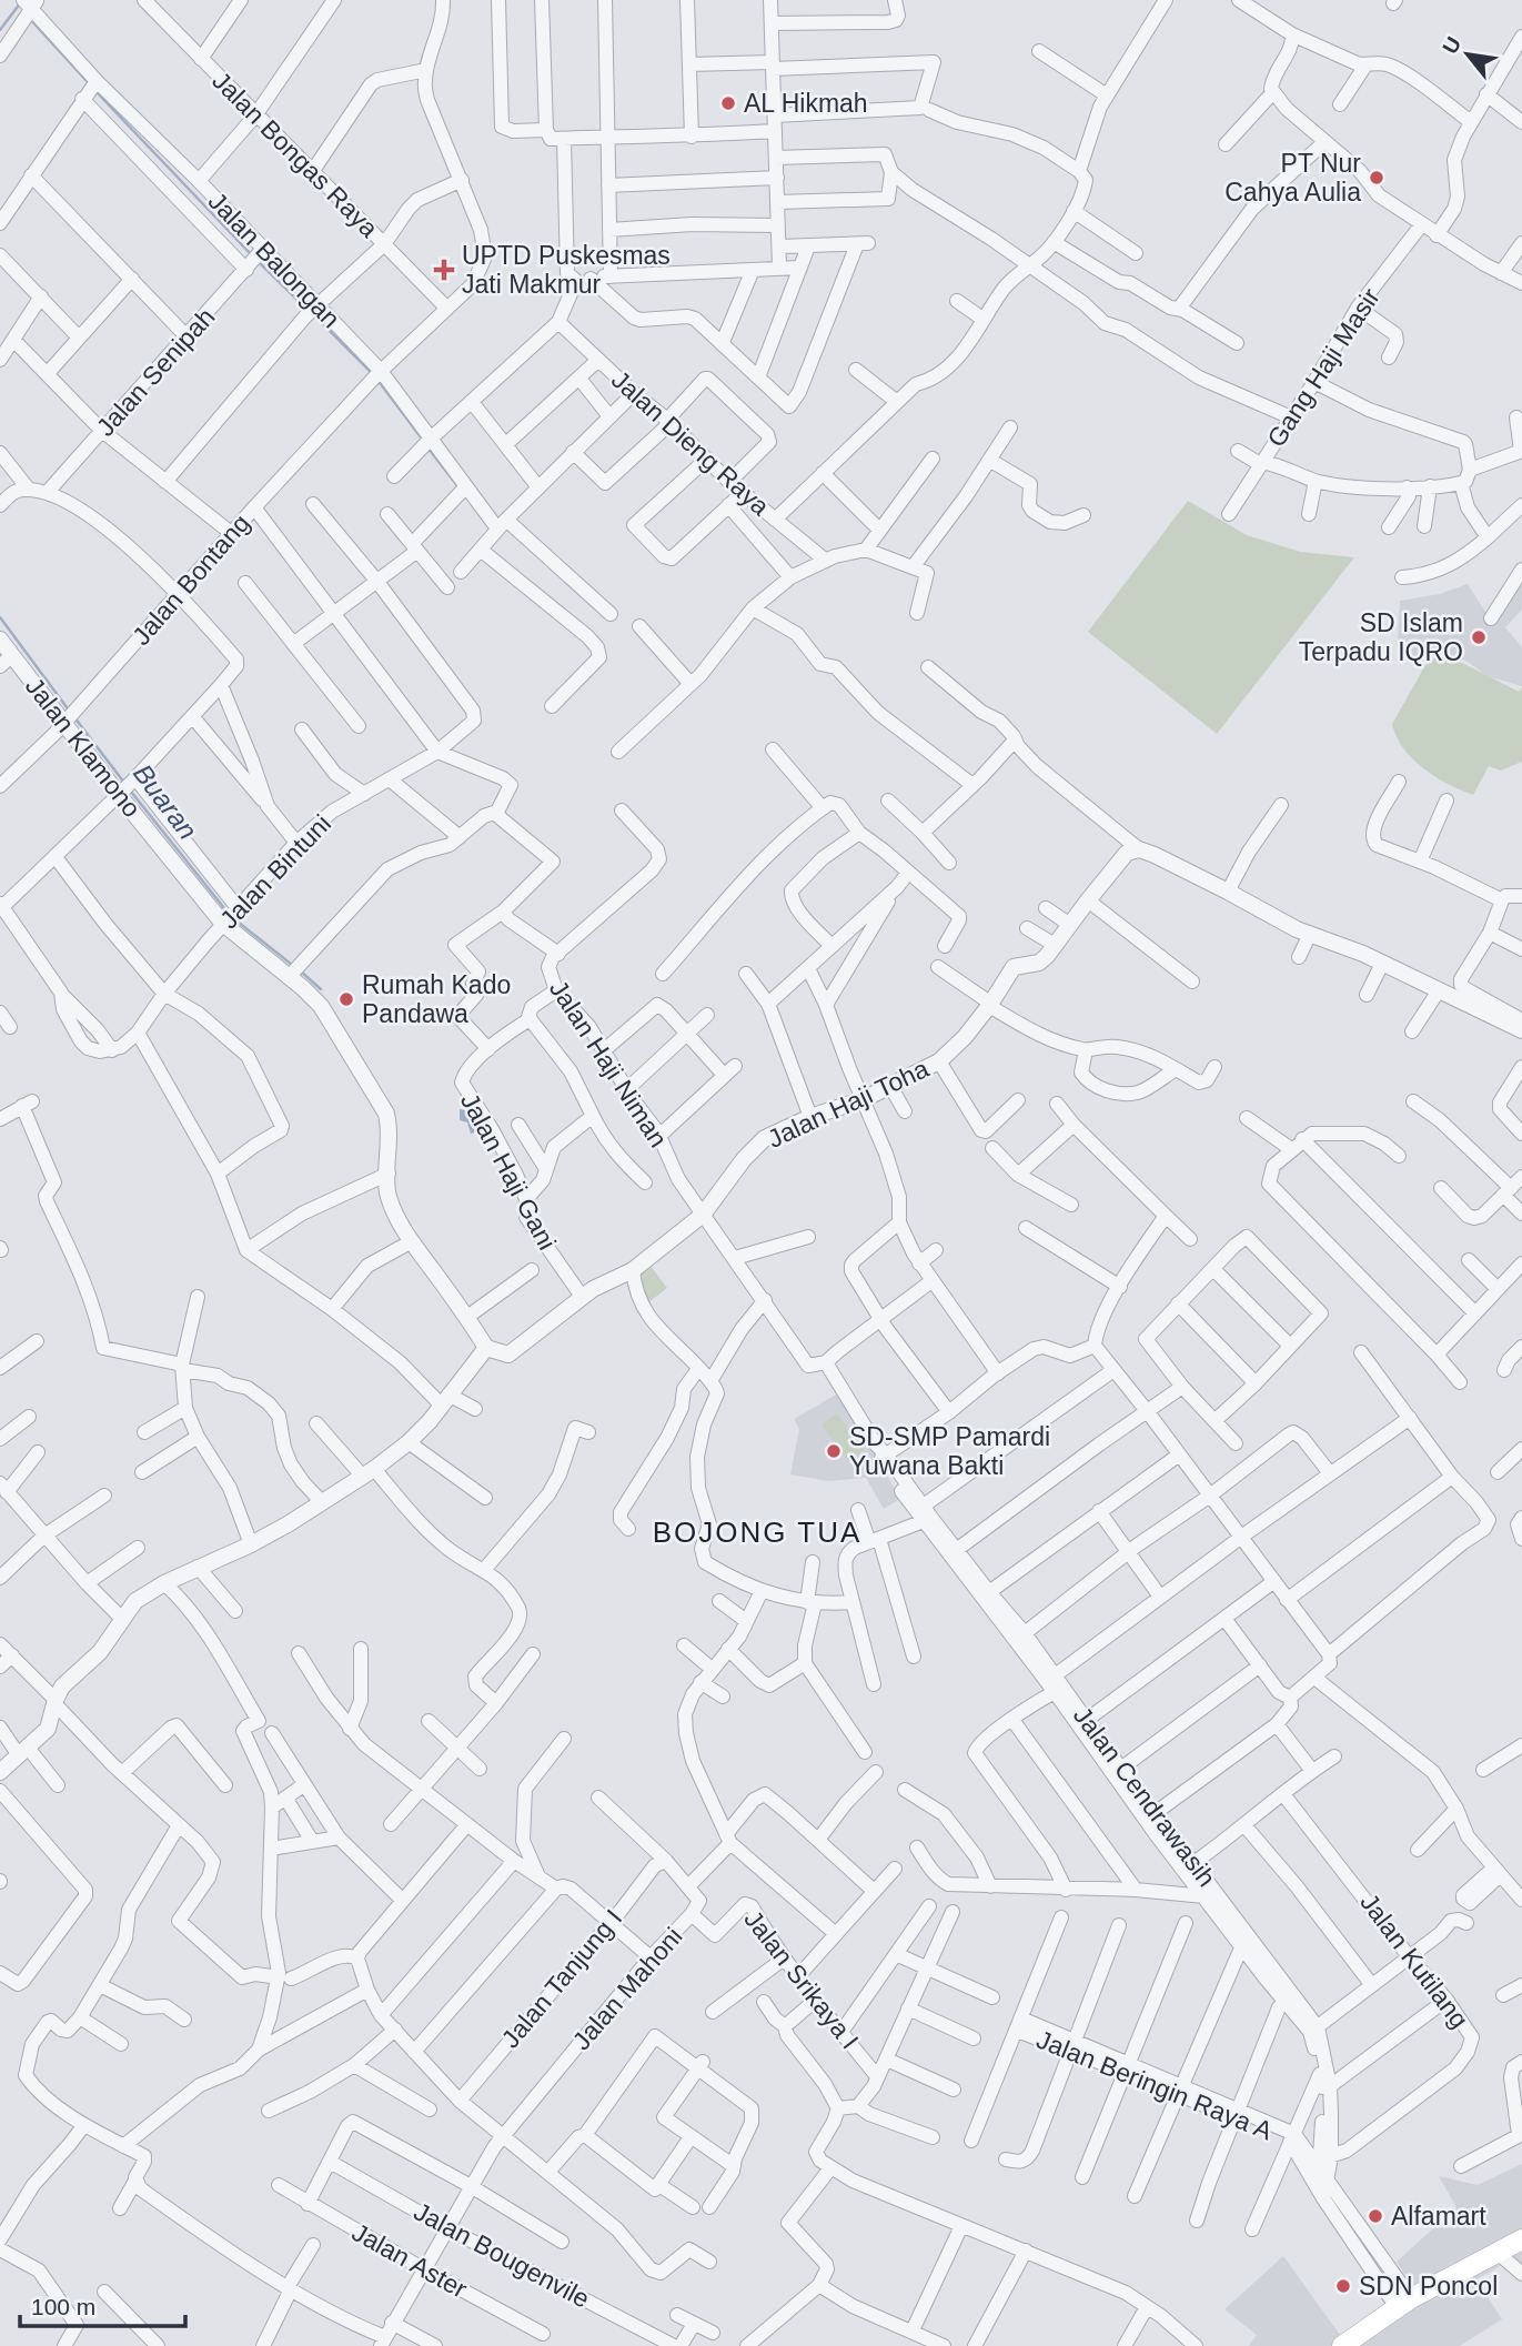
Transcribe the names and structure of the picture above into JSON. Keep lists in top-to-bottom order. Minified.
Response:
{"streets":{"street":["Jalan Bongas Raya","Jalan Balongan","Gang Haji Masir","Jalan Senipah","Jalan Dieng Raya","Jalan Bontang","Jalan Klamono","Jalan Bintuni","Jalan Haji Niman","Jalan Haji Toha","Jalan Haji Gani","Jalan Cendrawasih","Jalan Kutilang","Jalan Tanjung I","Jalan Srikaya I","Jalan Mahoni","Jalan Bougenvile","Jalan Aster"]},"crossings":[["Jalan Bongas Raya","Jalan Bontang"],["Jalan Balongan","Jalan Senipah"],["Jalan Balongan","Jalan Bontang"],["Jalan Bontang","Jalan Klamono"],["Jalan Klamono","Jalan Bintuni"],["Jalan Klamono","Jalan Haji Toha"],["Jalan Haji Niman","Jalan Haji Toha"],["Jalan Haji Niman","Jalan Haji Gani"],["Jalan Haji Niman","Jalan Cendrawasih"],["Jalan Haji Toha","Jalan Haji Gani"],["Jalan Cendrawasih","Jalan Kutilang"],["Jalan Srikaya I","Jalan Mahoni"],["Jalan Mahoni","Jalan Bougenvile"],["Jalan Mahoni","Jalan Aster"]],"districts":["BOJONG TUA"],"water":["Buaran"],"places":{"other":["AL Hikmah","PT Nur Cahya Aulia","SD Islam Terpadu IQRO","Rumah Kado Pandawa","SD-SMP Pamardi Yuwana Bakti","Alfamart","SDN Poncol"],"health":["UPTD Puskesmas Jati Makmur"]},"scale_bar":"100 m","north":"top left"}
